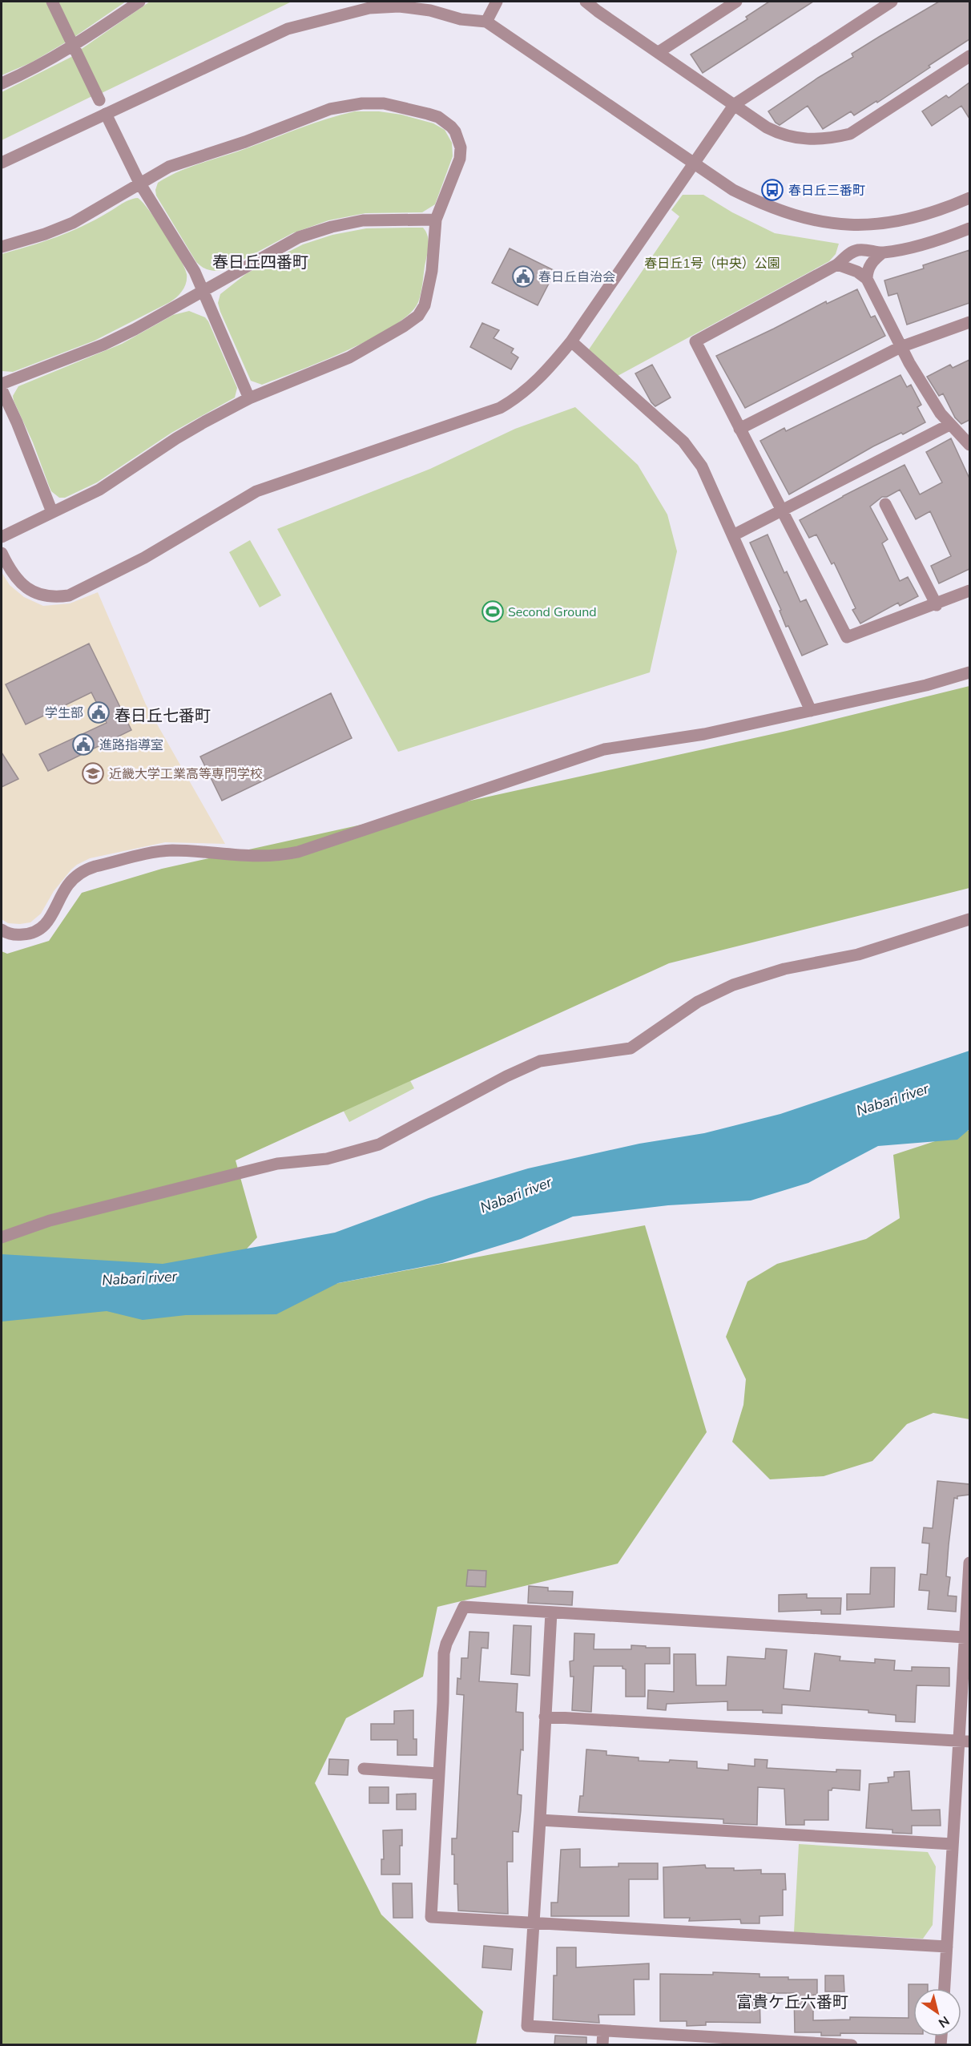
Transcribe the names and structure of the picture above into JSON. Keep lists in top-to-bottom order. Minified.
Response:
{"districts":["春日丘四番町","春日丘七番町","富貴ケ丘六番町"],"water":["Nabari river"],"parks":["春日丘1号（中央）公園"],"places":{"bus stop":["春日丘三番町"],"public building":["春日丘自治会","学生部","進路指導室"],"sports":["Second Ground"],"school or university":["近畿大学工業高等専門学校"]},"north":"bottom right"}
